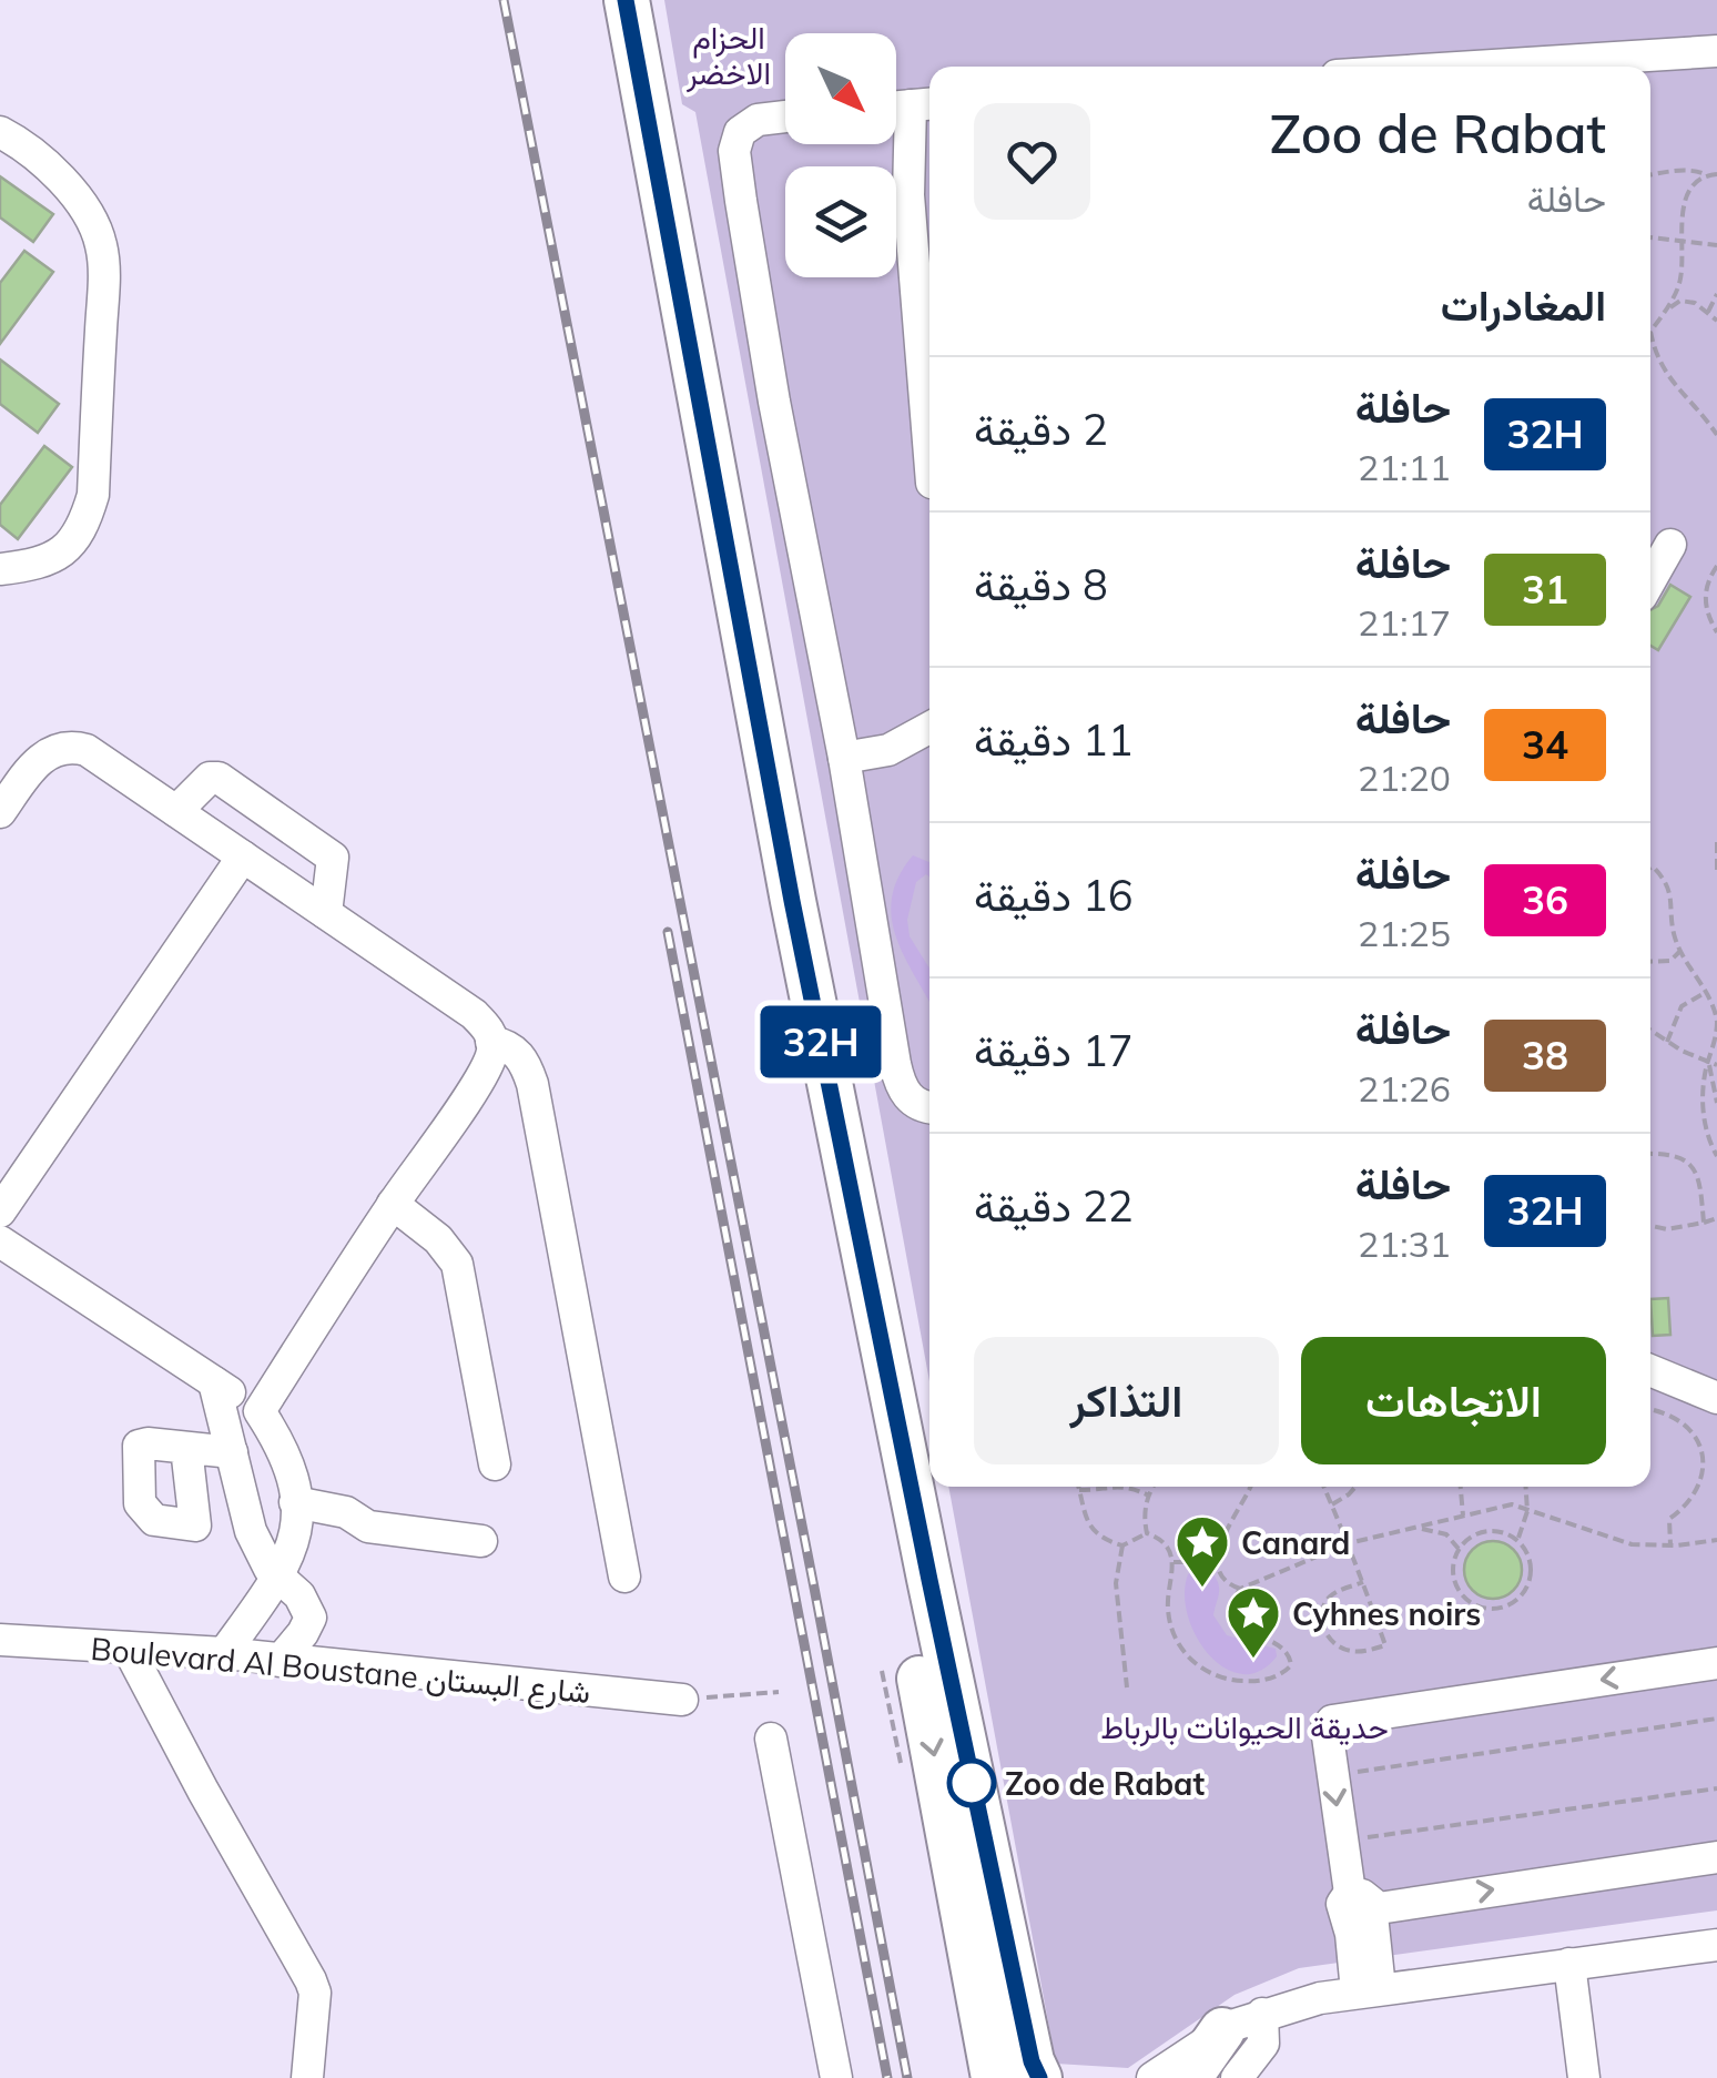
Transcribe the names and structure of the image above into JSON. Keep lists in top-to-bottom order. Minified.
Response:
{"streets":{"street":["Boulevard Al Boustane شارع البستان"]},"parks":["الحزام الاخضر","حديقة الحيوانات بالرباط"],"places":{"place":["Canard","Cyhnes noirs"],"other":["Zoo de Rabat"]},"lines":["bus line 32H"],"north":"bottom right","page":{"on_map":"32H","heading":[["Zoo de Rabat","حافلة"],"المغادرات"],"list":[{"mark":"32H","name":"حافلة","note":"21:11","value":"2 دقيقة"},{"mark":"31","name":"حافلة","note":"21:17","value":"8 دقيقة"},{"mark":"34","name":"حافلة","note":"21:20","value":"11 دقيقة"},{"mark":"36","name":"حافلة","note":"21:25","value":"16 دقيقة"},{"mark":"38","name":"حافلة","note":"21:26","value":"17 دقيقة"},{"mark":"32H","name":"حافلة","note":"21:31","value":"22 دقيقة"}],"buttons":["الاتجاهات","التذاكر"]}}
